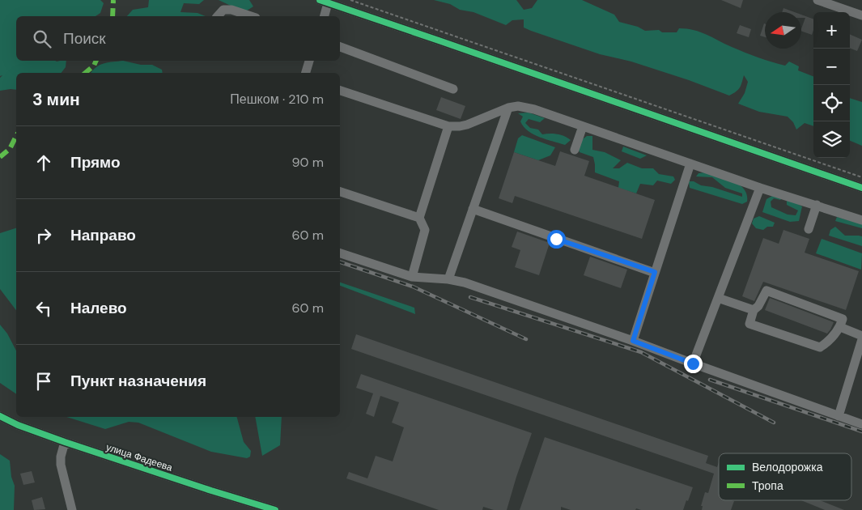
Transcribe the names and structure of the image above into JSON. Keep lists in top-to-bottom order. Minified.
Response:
{"streets":{"street":["улица Фадеева"]},"legend":["Велодорожка","Тропа"],"north":"left","page":{"map_buttons":["+","−"],"search":"Поиск","heading":["3 мин","Пешком · 210 m"],"list":[["Прямо","90 m"],["Направо","60 m"],["Налево","60 m"],"Пункт назначения"]}}
